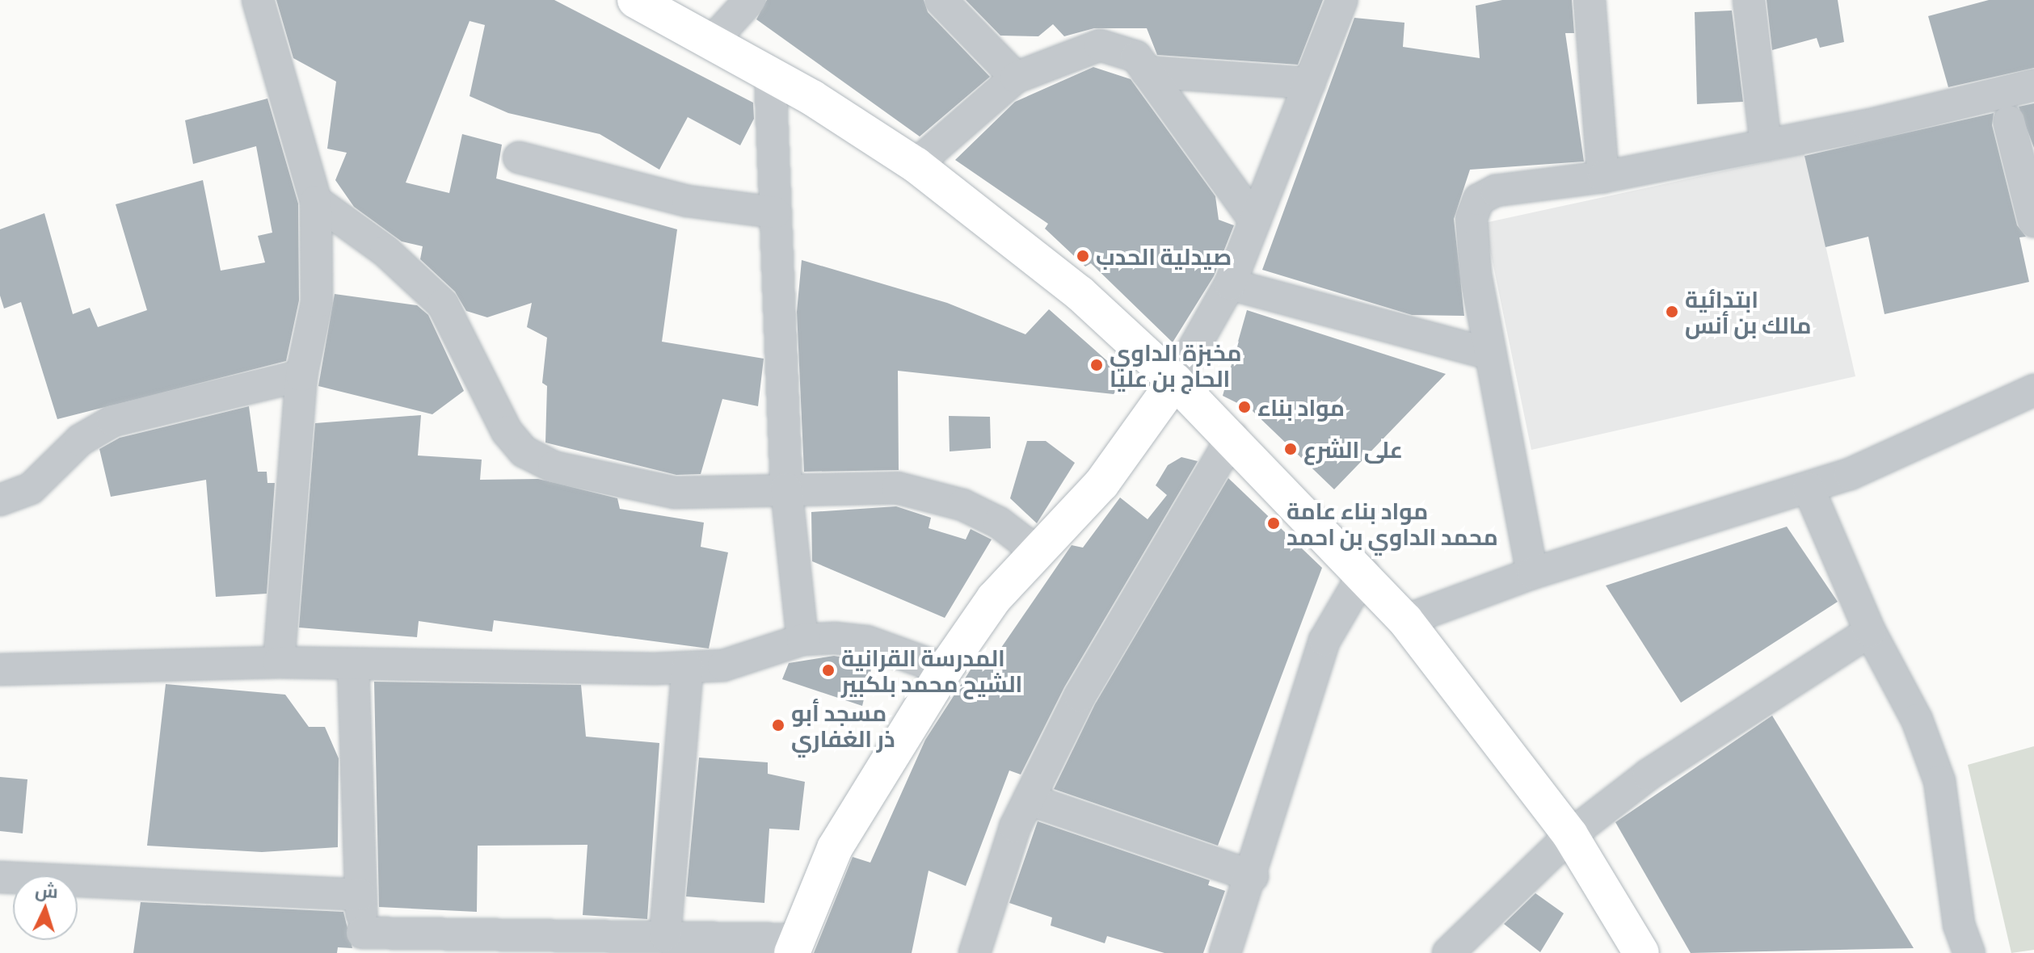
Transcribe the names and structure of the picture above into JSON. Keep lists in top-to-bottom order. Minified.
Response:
{"places":["صيدلية الحدب","ابتدائية مالك بن أنس","مخبزة الداوي الحاج بن عليا","مواد بناء","على الشرع","مواد بناء عامة محمد الداوي بن احمد","المدرسة القرانية الشيح محمد بلكبير","مسجد أبو ذر الغفاري"],"north":"top"}
